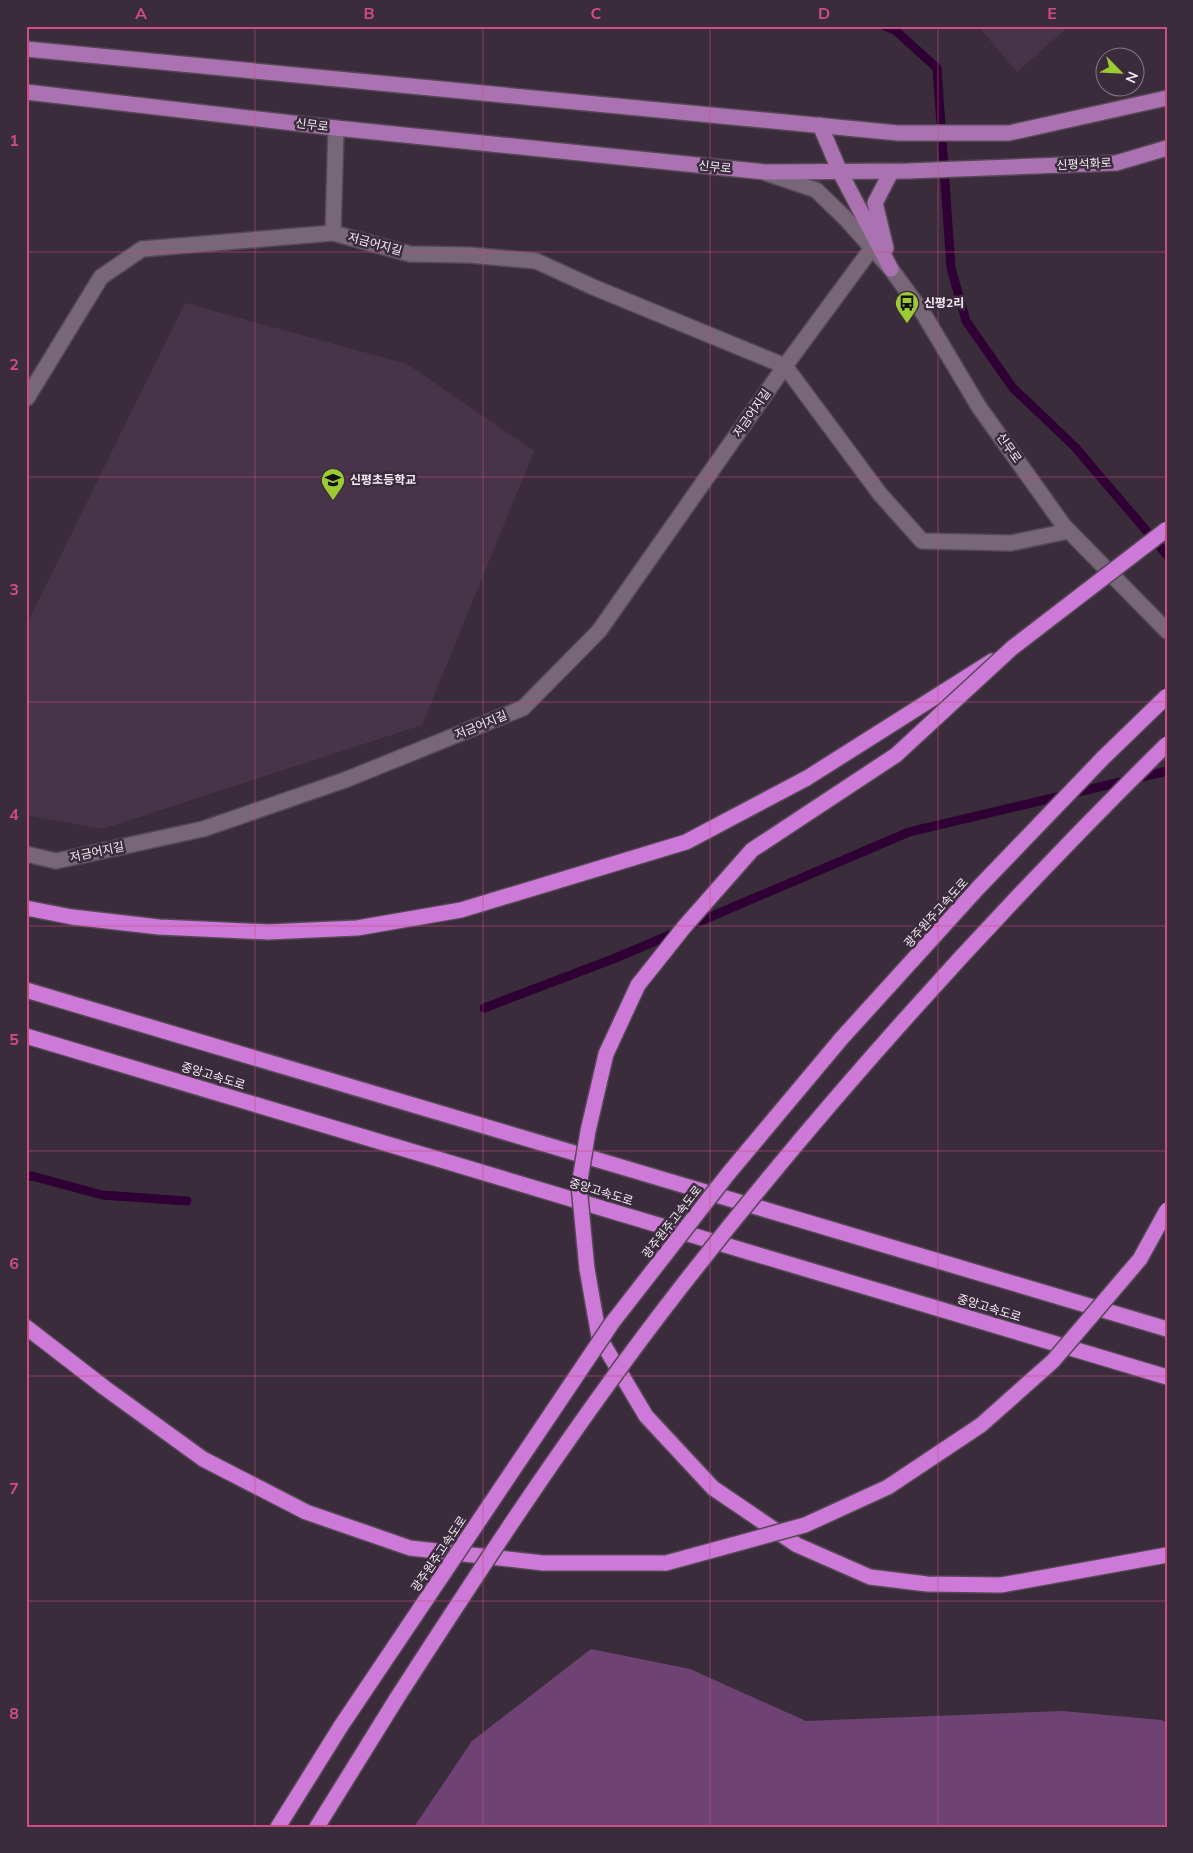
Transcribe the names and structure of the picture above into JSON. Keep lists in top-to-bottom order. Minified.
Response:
{"streets":{"highway":["광주원주고속도로","중앙고속도로"],"main road":["신무로","신평석화로"],"street":["저금어지길"]},"crossings":[["신무로","저금어지길"]],"places":{"bus stop":["신평2리"],"school or university":["신평초등학교"]},"north":"bottom right","grid":{"columns":["A","B","C","D","E"],"rows":["1","2","3","4","5","6","7","8"]}}
